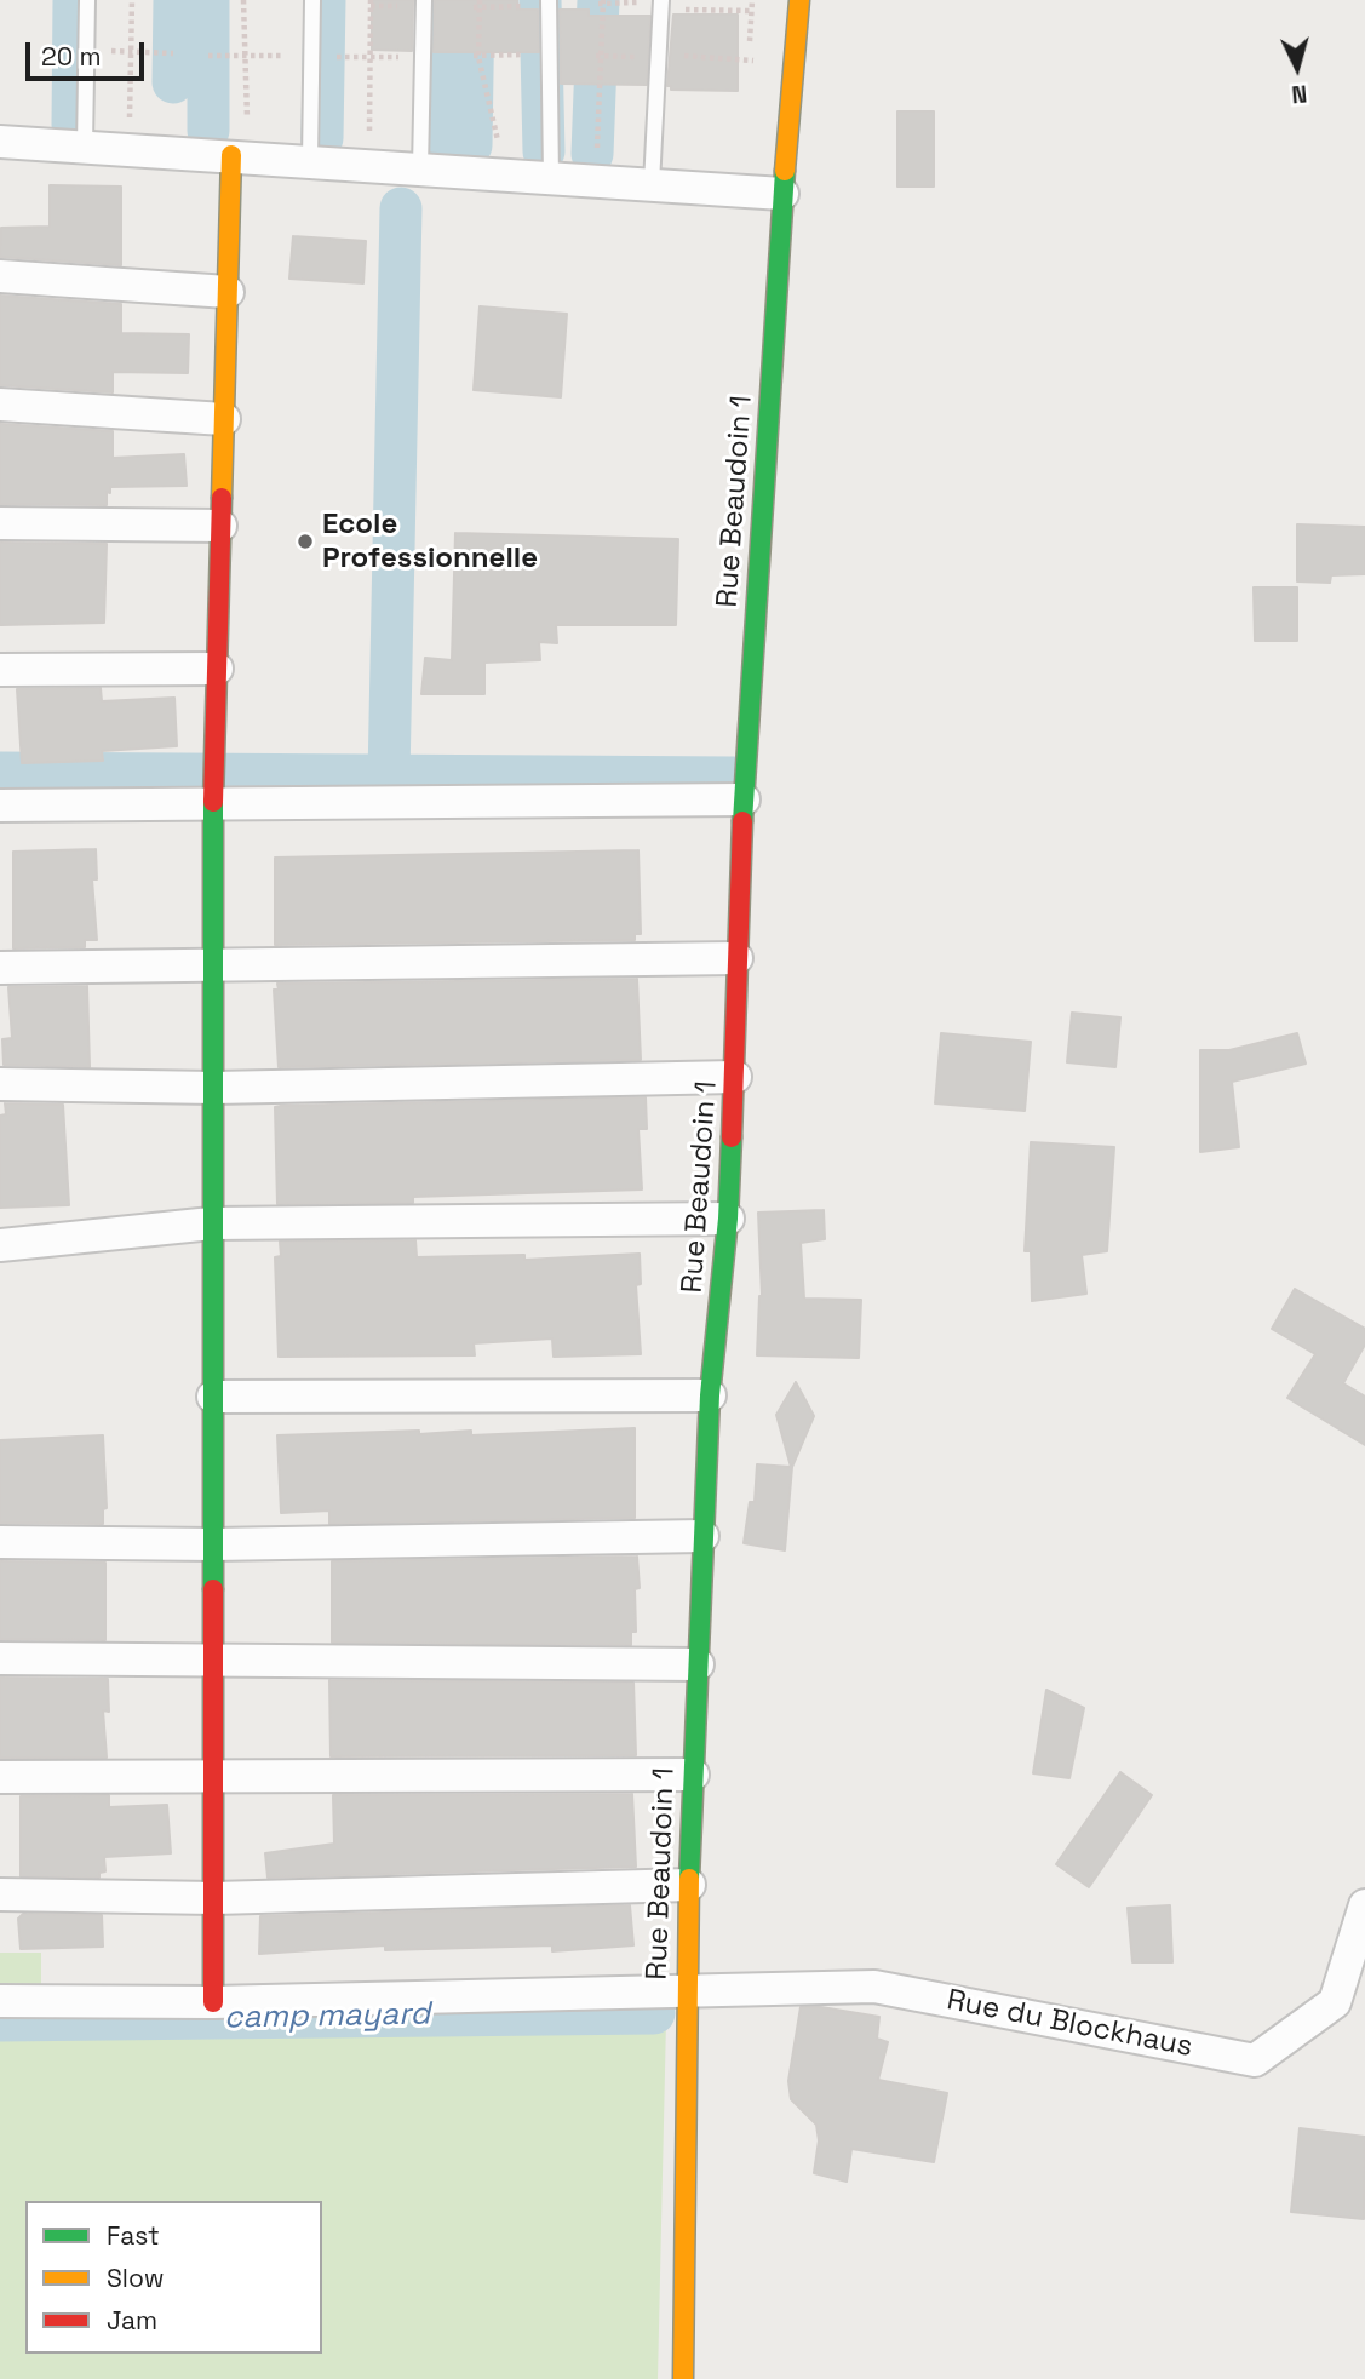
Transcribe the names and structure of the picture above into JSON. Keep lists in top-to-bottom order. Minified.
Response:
{"streets":{"street":["Rue Beaudoin 1","Rue du Blockhaus"]},"crossings":[["Rue Beaudoin 1","Rue du Blockhaus"]],"water":["camp mayard"],"places":["Ecole Professionnelle"],"legend":["Fast","Slow","Jam"],"scale_bar":"20 m","north":"bottom"}
